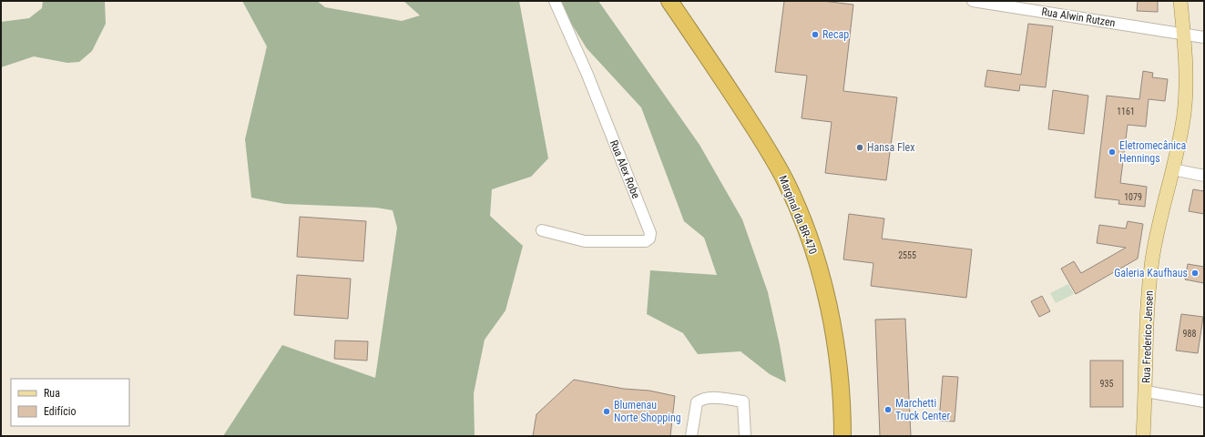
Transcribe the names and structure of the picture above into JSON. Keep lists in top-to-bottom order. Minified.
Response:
{"streets":{"highway":["Marginal da BR-470"],"main road":["Rua Frederico Jensen"],"street":["Rua Alwin Rutzen","Rua Alex Robe"]},"crossings":[["Rua Alwin Rutzen","Rua Frederico Jensen"]],"places":["Recap","Hansa Flex","Eletromecânica Hennings","Galeria Kaufhaus","Marchetti Truck Center","Blumenau Norte Shopping"],"house_numbers":["1161","1079","2555","988","935"],"legend":["Rua","Edifício"]}
